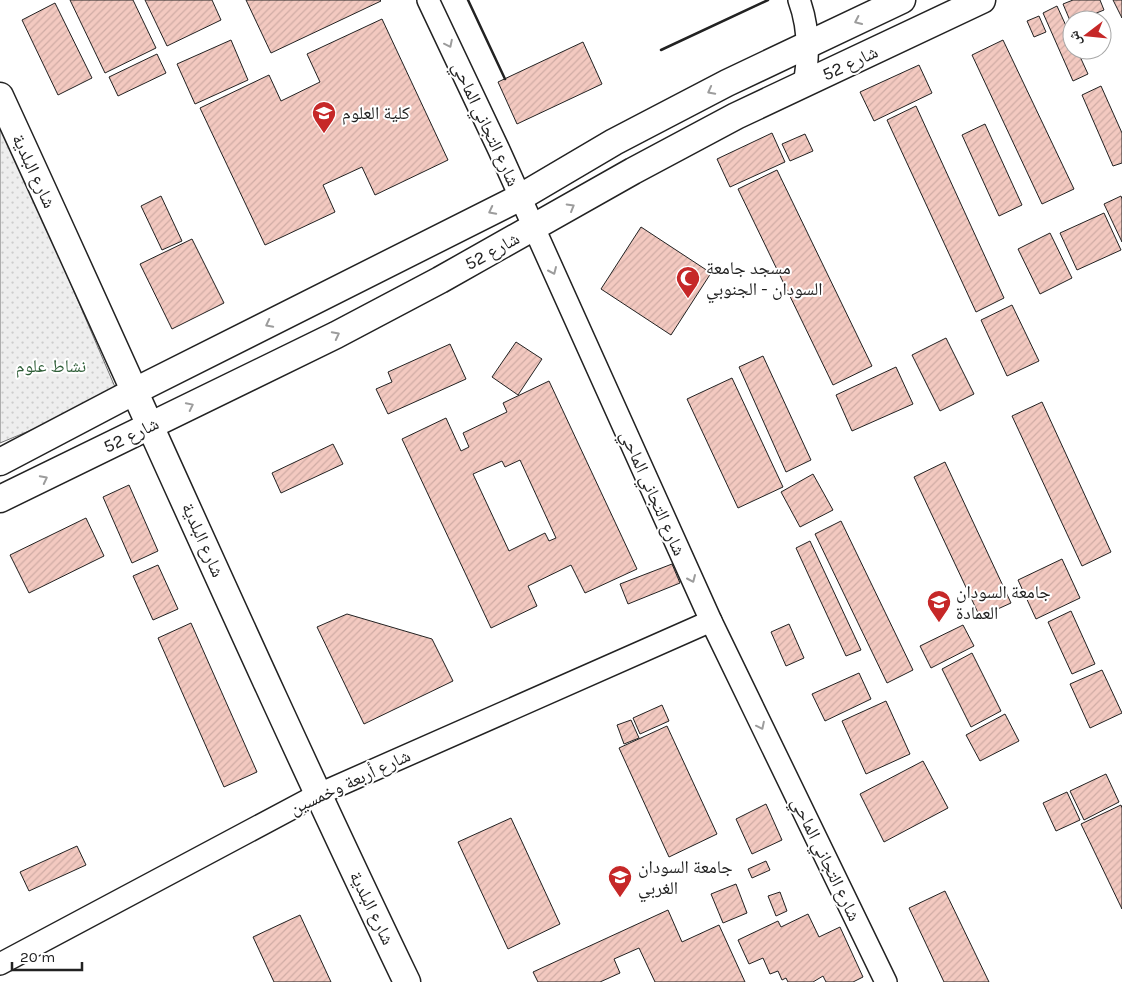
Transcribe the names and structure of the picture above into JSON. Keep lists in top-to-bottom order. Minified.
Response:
{"streets":{"street":["شارع 52","شارع التجاني الماحي","شارع البلدية","شارع أربعة وخمسين"]},"crossings":[["شارع 52","شارع التجاني الماحي"],["شارع 52","شارع البلدية"],["شارع التجاني الماحي","شارع أربعة وخمسين"],["شارع البلدية","شارع أربعة وخمسين"]],"one_way":["شارع التجاني الماحي"],"parks":["نشاط علوم"],"places":{"school or university":["كلية العلوم","جامعة السودان العمادة","جامعة السودان الغربي"],"mosque":["مسجد جامعة السودان - الجنوبي"]},"scale_bar":"20 m","north":"left"}
